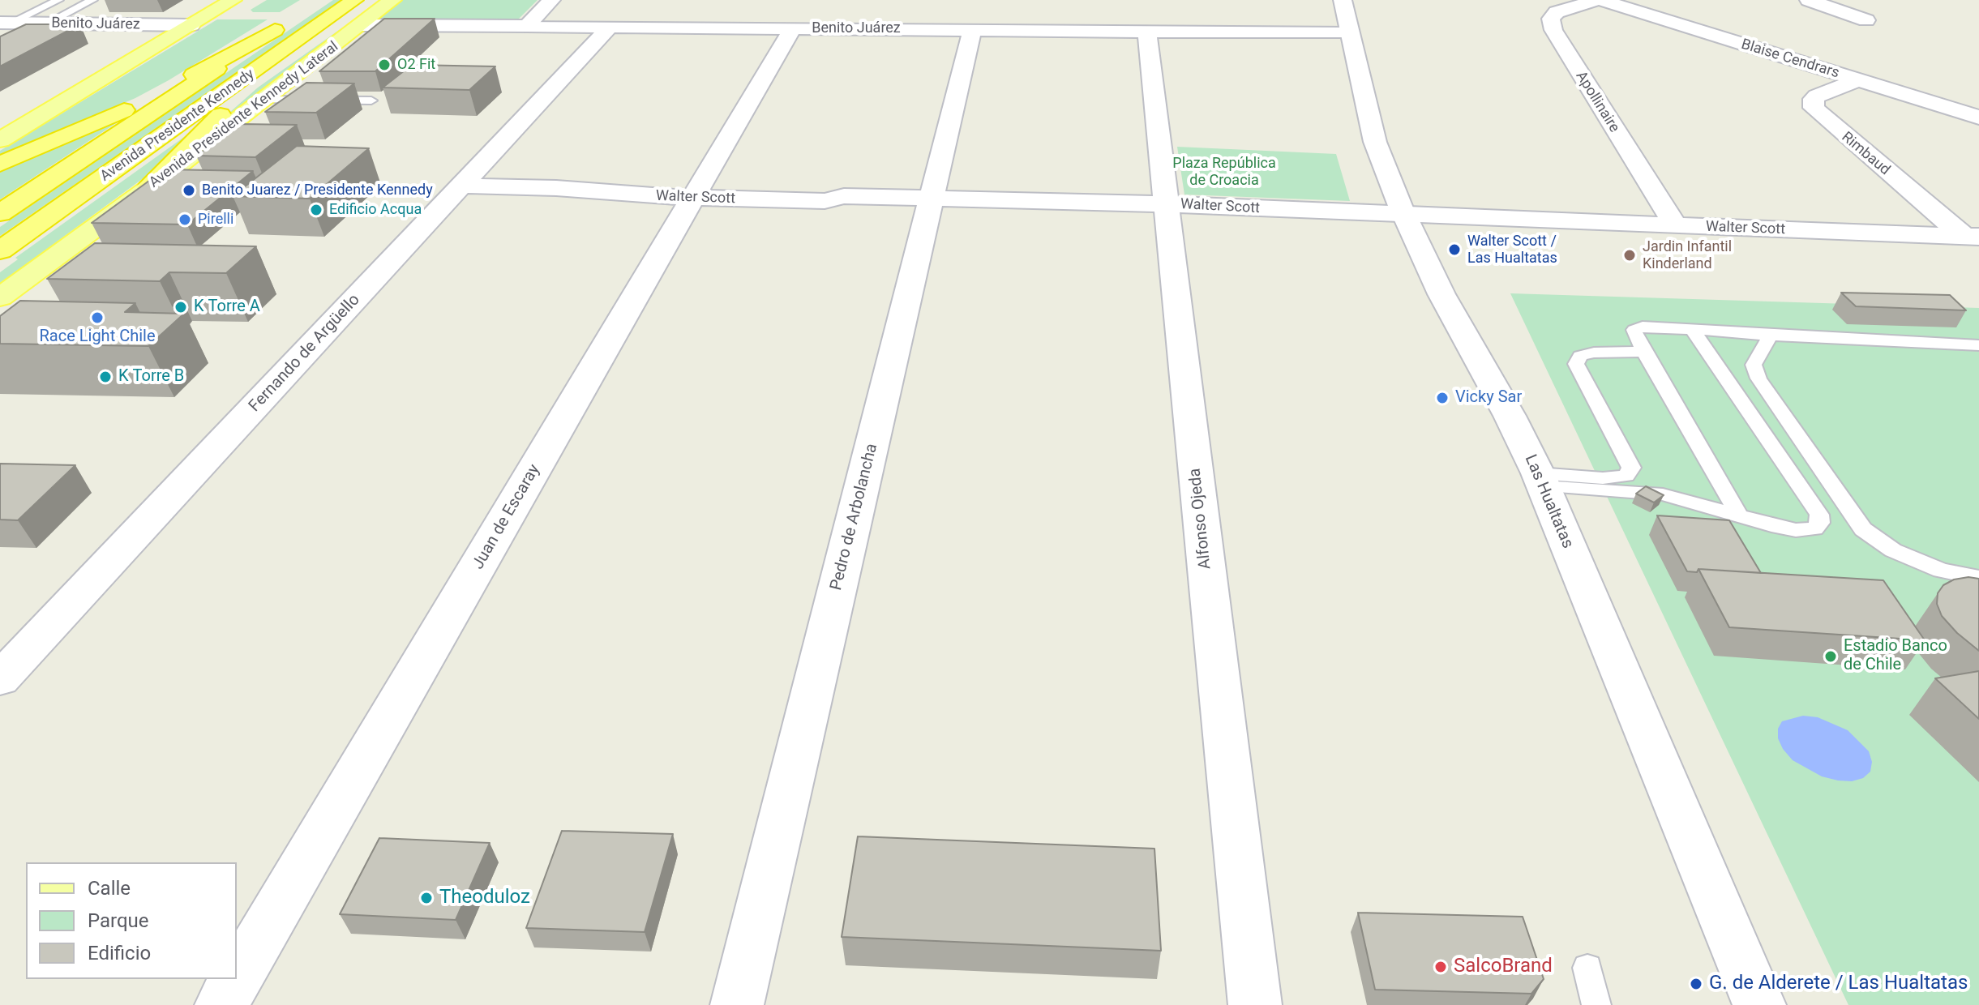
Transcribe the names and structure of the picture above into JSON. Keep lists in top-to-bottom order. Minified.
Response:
{"streets":{"highway":["Avenida Presidente Kennedy"],"main road":["Avenida Presidente Kennedy Lateral"],"street":["Benito Juárez","Blaise Cendrars","Apollinaire","Rimbaud","Walter Scott","Fernando de Argüello","Las Hualtatas","Juan de Escaray","Pedro de Arbolancha","Alfonso Ojeda"]},"crossings":[["Benito Juárez","Avenida Presidente Kennedy Lateral"],["Benito Juárez","Fernando de Argüello"],["Benito Juárez","Las Hualtatas"],["Benito Juárez","Juan de Escaray"],["Benito Juárez","Pedro de Arbolancha"],["Benito Juárez","Alfonso Ojeda"],["Blaise Cendrars","Apollinaire"],["Blaise Cendrars","Rimbaud"],["Apollinaire","Walter Scott"],["Rimbaud","Walter Scott"],["Walter Scott","Fernando de Argüello"],["Walter Scott","Las Hualtatas"],["Walter Scott","Juan de Escaray"],["Walter Scott","Pedro de Arbolancha"],["Walter Scott","Alfonso Ojeda"]],"parks":["Plaza República de Croacia"],"places":["O2 Fit","Benito Juarez / Presidente Kennedy","Edificio Acqua","Pirelli","Walter Scott / Las Hualtatas","Jardin Infantil Kinderland","K Torre A","Race Light Chile","K Torre B","Vicky Sar","Estadio Banco de Chile","Theoduloz","SalcoBrand","G. de Alderete / Las Hualtatas"],"legend":["Calle","Parque","Edificio"]}
